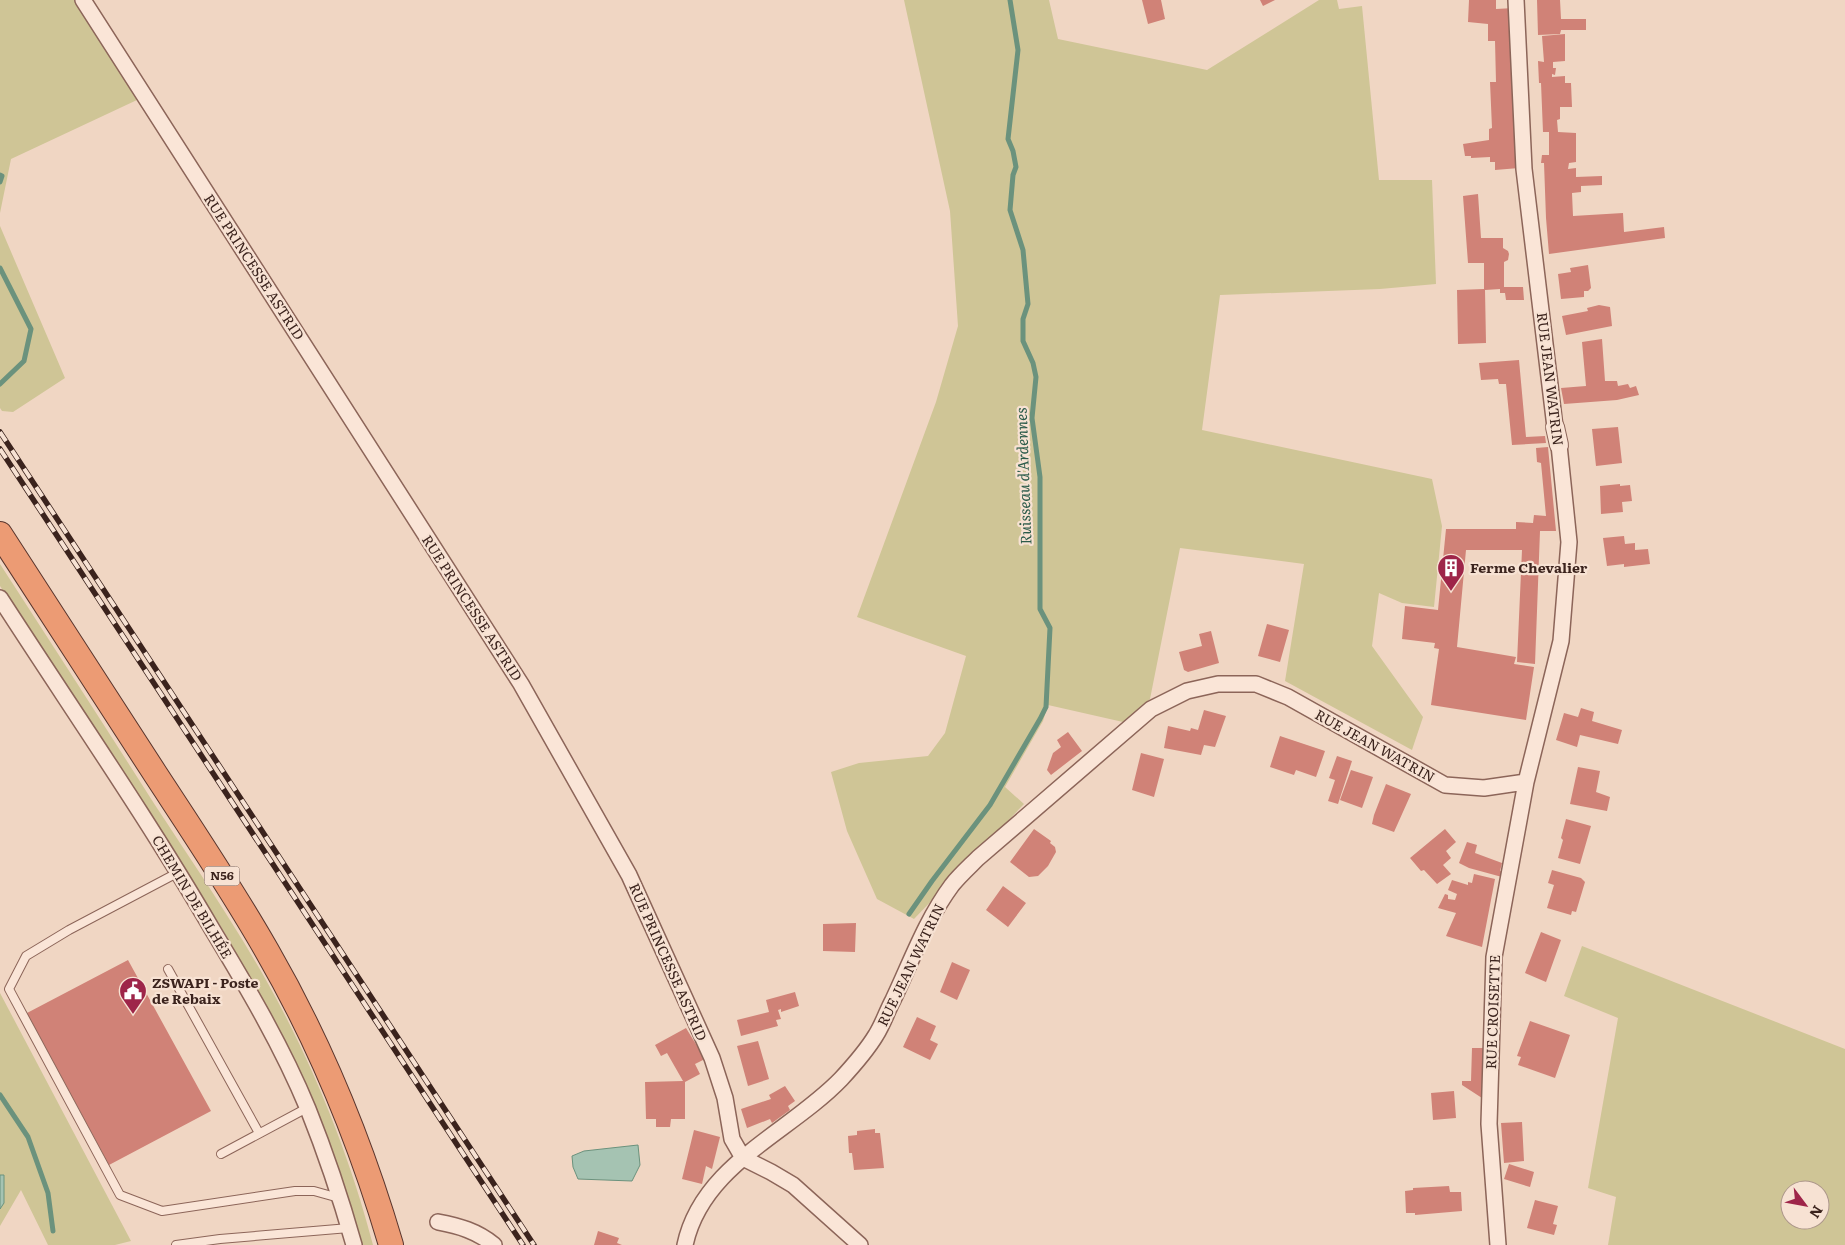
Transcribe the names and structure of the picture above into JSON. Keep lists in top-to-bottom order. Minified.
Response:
{"streets":{"highway":["N56"],"street":["RUE PRINCESSE ASTRID","RUE JEAN WATRIN","CHEMIN DE BILHÉE","RUE CROISETTE"]},"crossings":[["RUE PRINCESSE ASTRID","RUE JEAN WATRIN"],["RUE JEAN WATRIN","RUE CROISETTE"]],"water":["Ruisseau d'Ardennes"],"places":{"building":["Ferme Chevalier"],"public building":["ZSWAPI - Poste de Rebaix"]},"north":"bottom right"}
